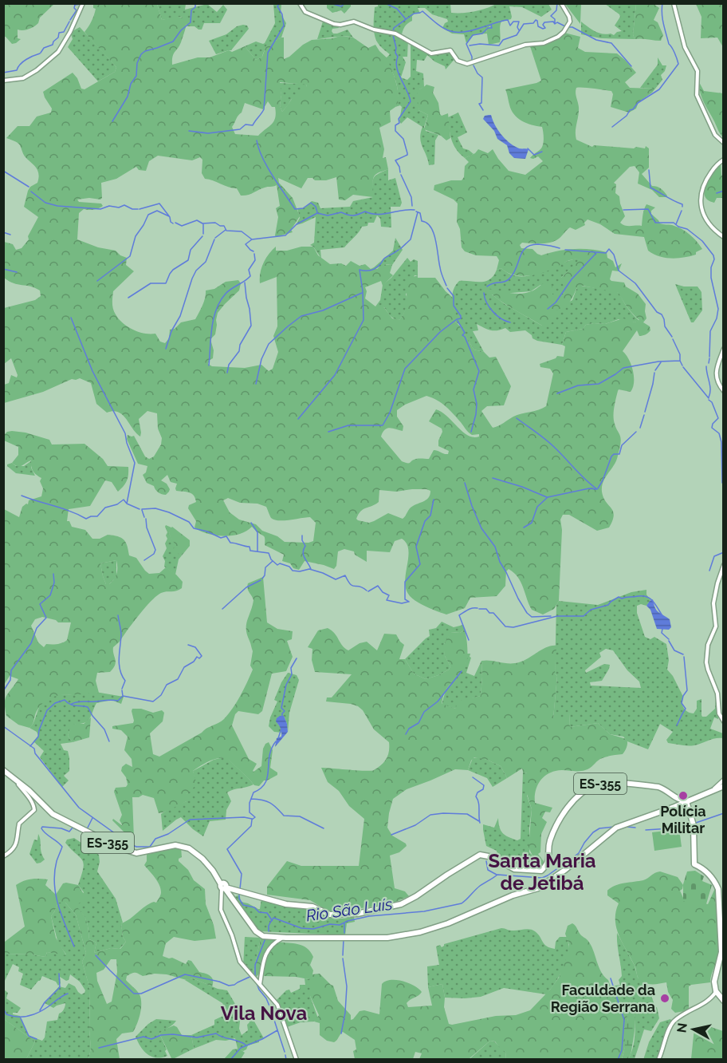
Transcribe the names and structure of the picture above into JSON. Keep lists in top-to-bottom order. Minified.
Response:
{"streets":{"main road":["ES-355"]},"districts":["Santa Maria de Jetibá","Vila Nova"],"water":["Rio São Luís"],"places":["Polícia Militar","Faculdade da Região Serrana"],"north":"left"}
